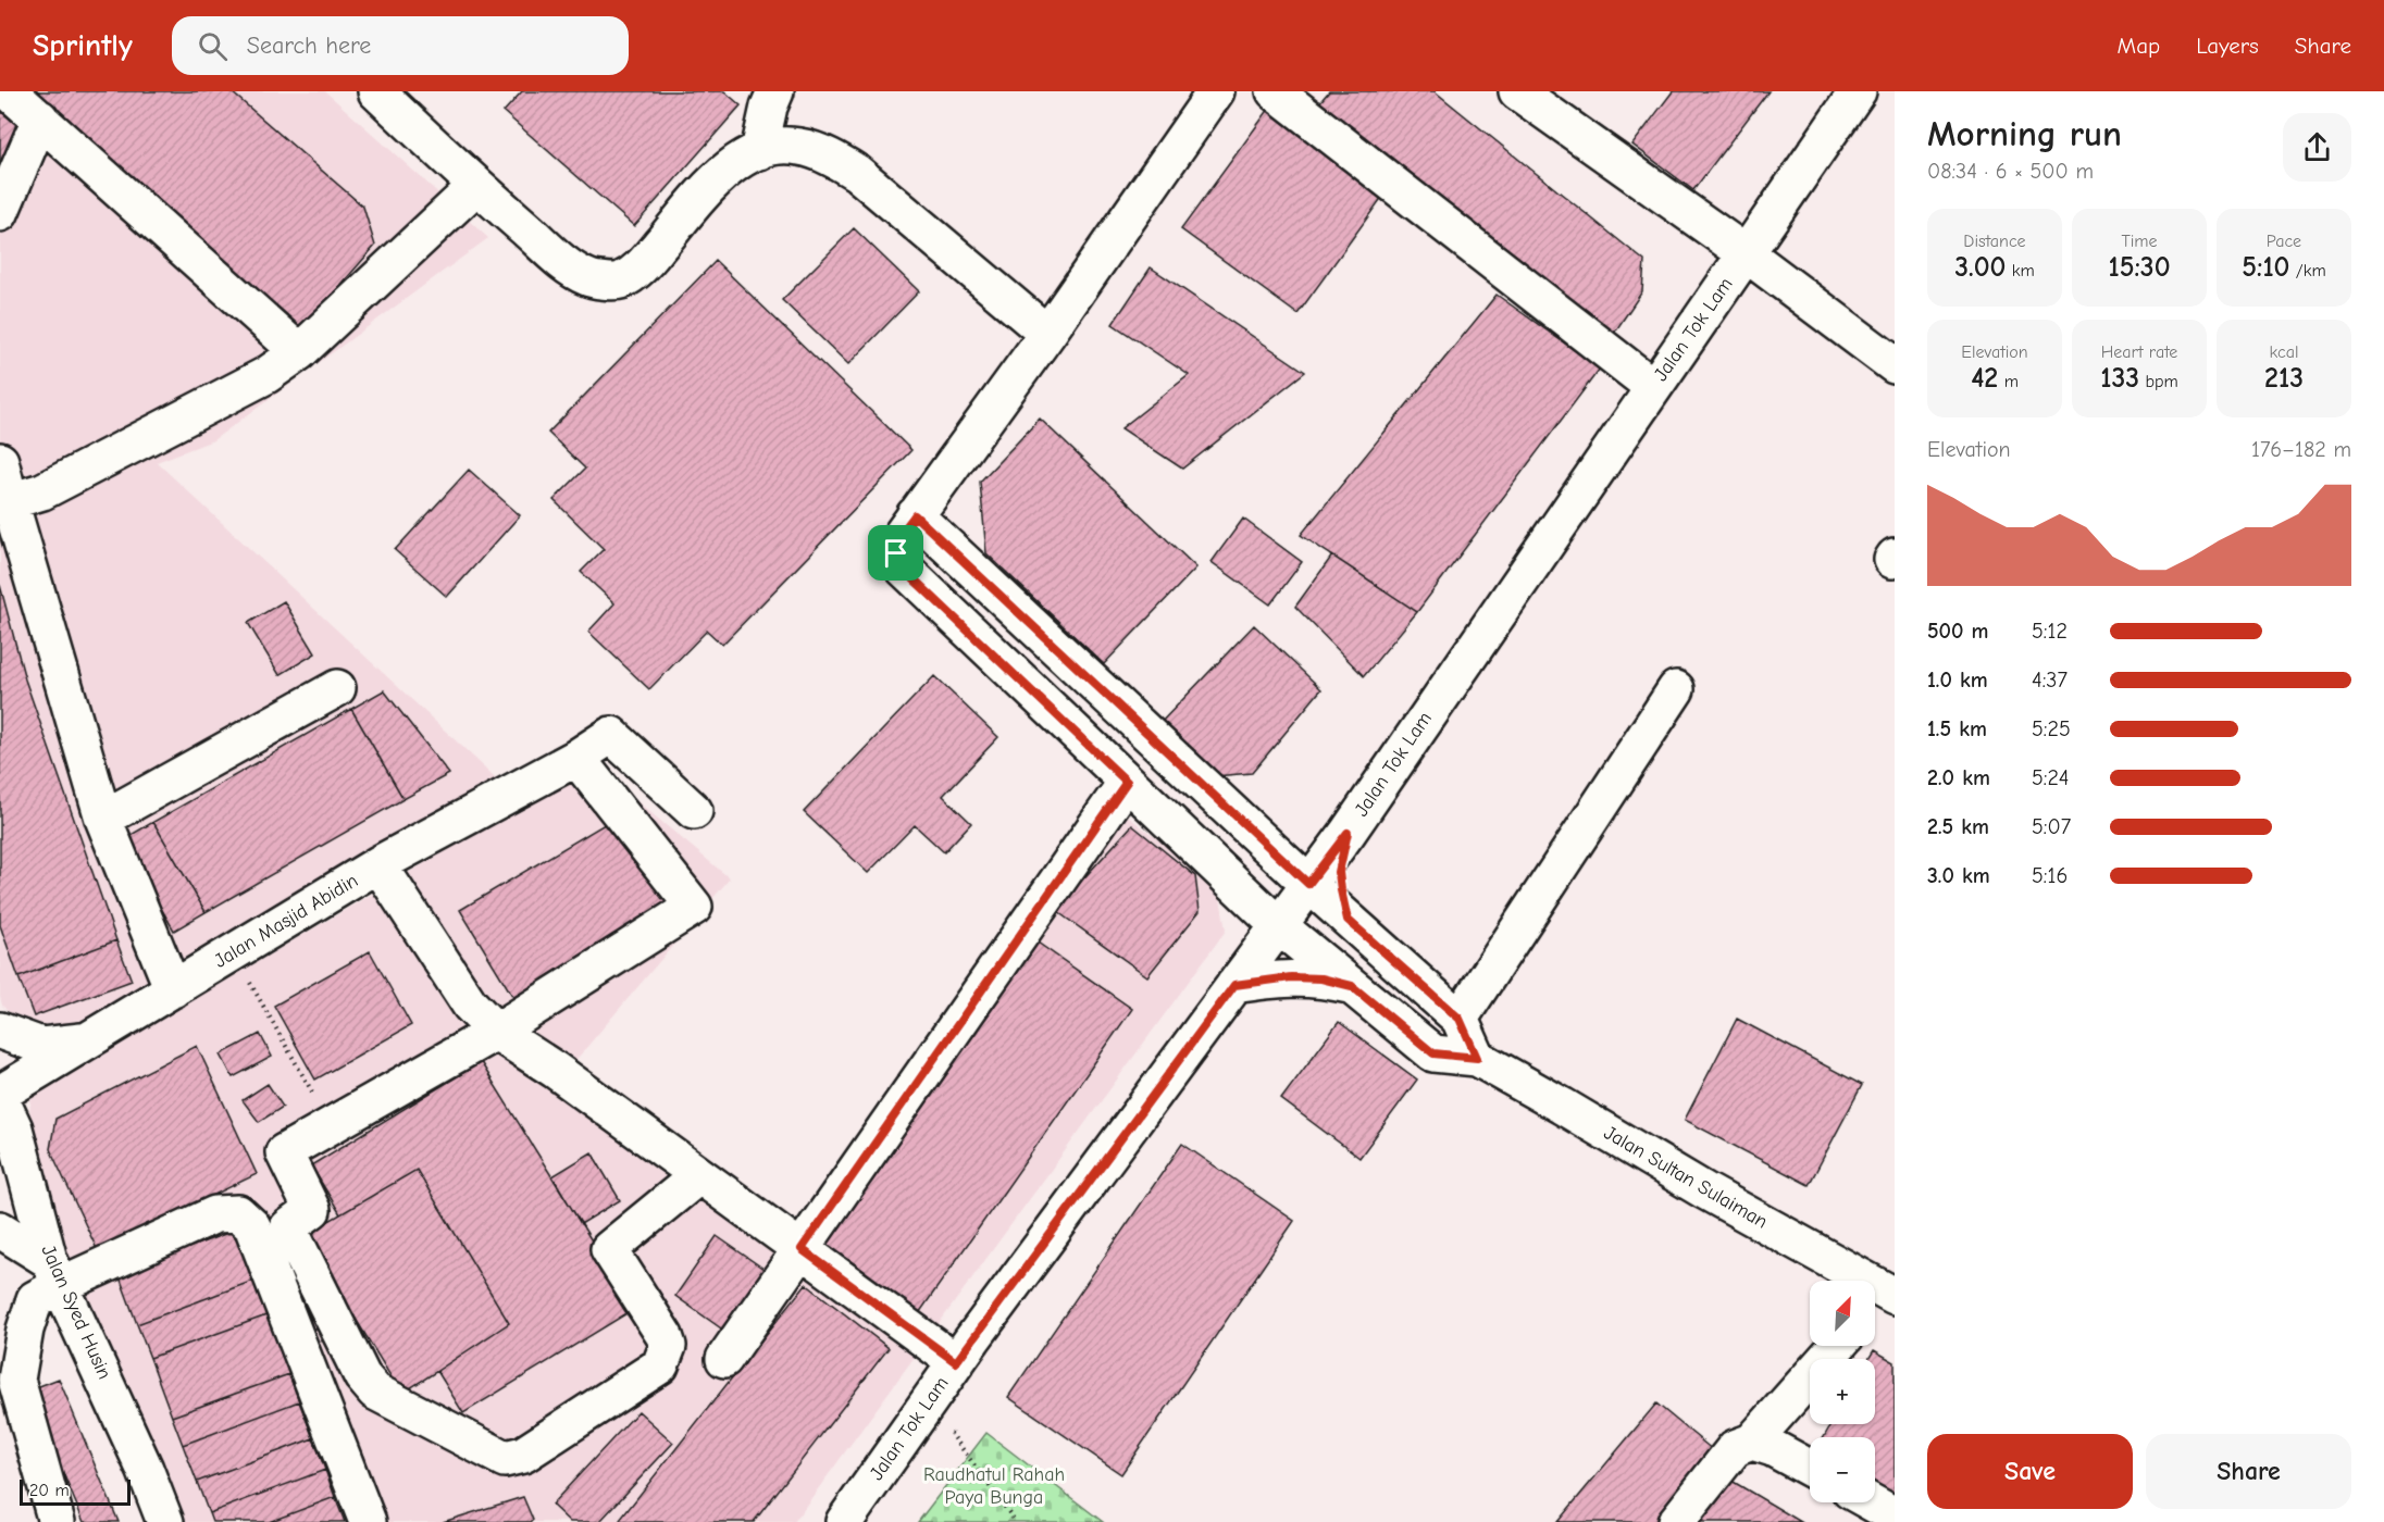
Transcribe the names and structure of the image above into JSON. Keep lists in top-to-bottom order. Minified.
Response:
{"streets":{"street":["Jalan Tok Lam","Jalan Masjid Abidin","Jalan Sultan Sulaiman","Jalan Syed Husin"]},"crossings":[["Jalan Tok Lam","Jalan Sultan Sulaiman"],["Jalan Masjid Abidin","Jalan Syed Husin"]],"parks":["Raudhatul Rahah Paya Bunga"],"scale_bar":"20 m","north":"top right","page":{"header":"Sprintly","search":"Search here","nav":["Map","Layers","Share"],"heading":["Morning run","08:34 · 6 × 500 m"],"stats":[["Distance","3.00 km"],["Time","15:30"],["Pace","5:10 /km"],["Elevation","42 m"],["Heart rate","133 bpm"],["kcal","213"]],"chart":["Elevation","176–182 m"],"list":[{"name":"500 m","note":"5:12"},{"name":"1.0 km","note":"4:37"},{"name":"1.5 km","note":"5:25"},{"name":"2.0 km","note":"5:24"},{"name":"2.5 km","note":"5:07"},{"name":"3.0 km","note":"5:16"}],"map_buttons":["+","−"],"buttons":["Save","Share"],"scale":"20 m"}}
